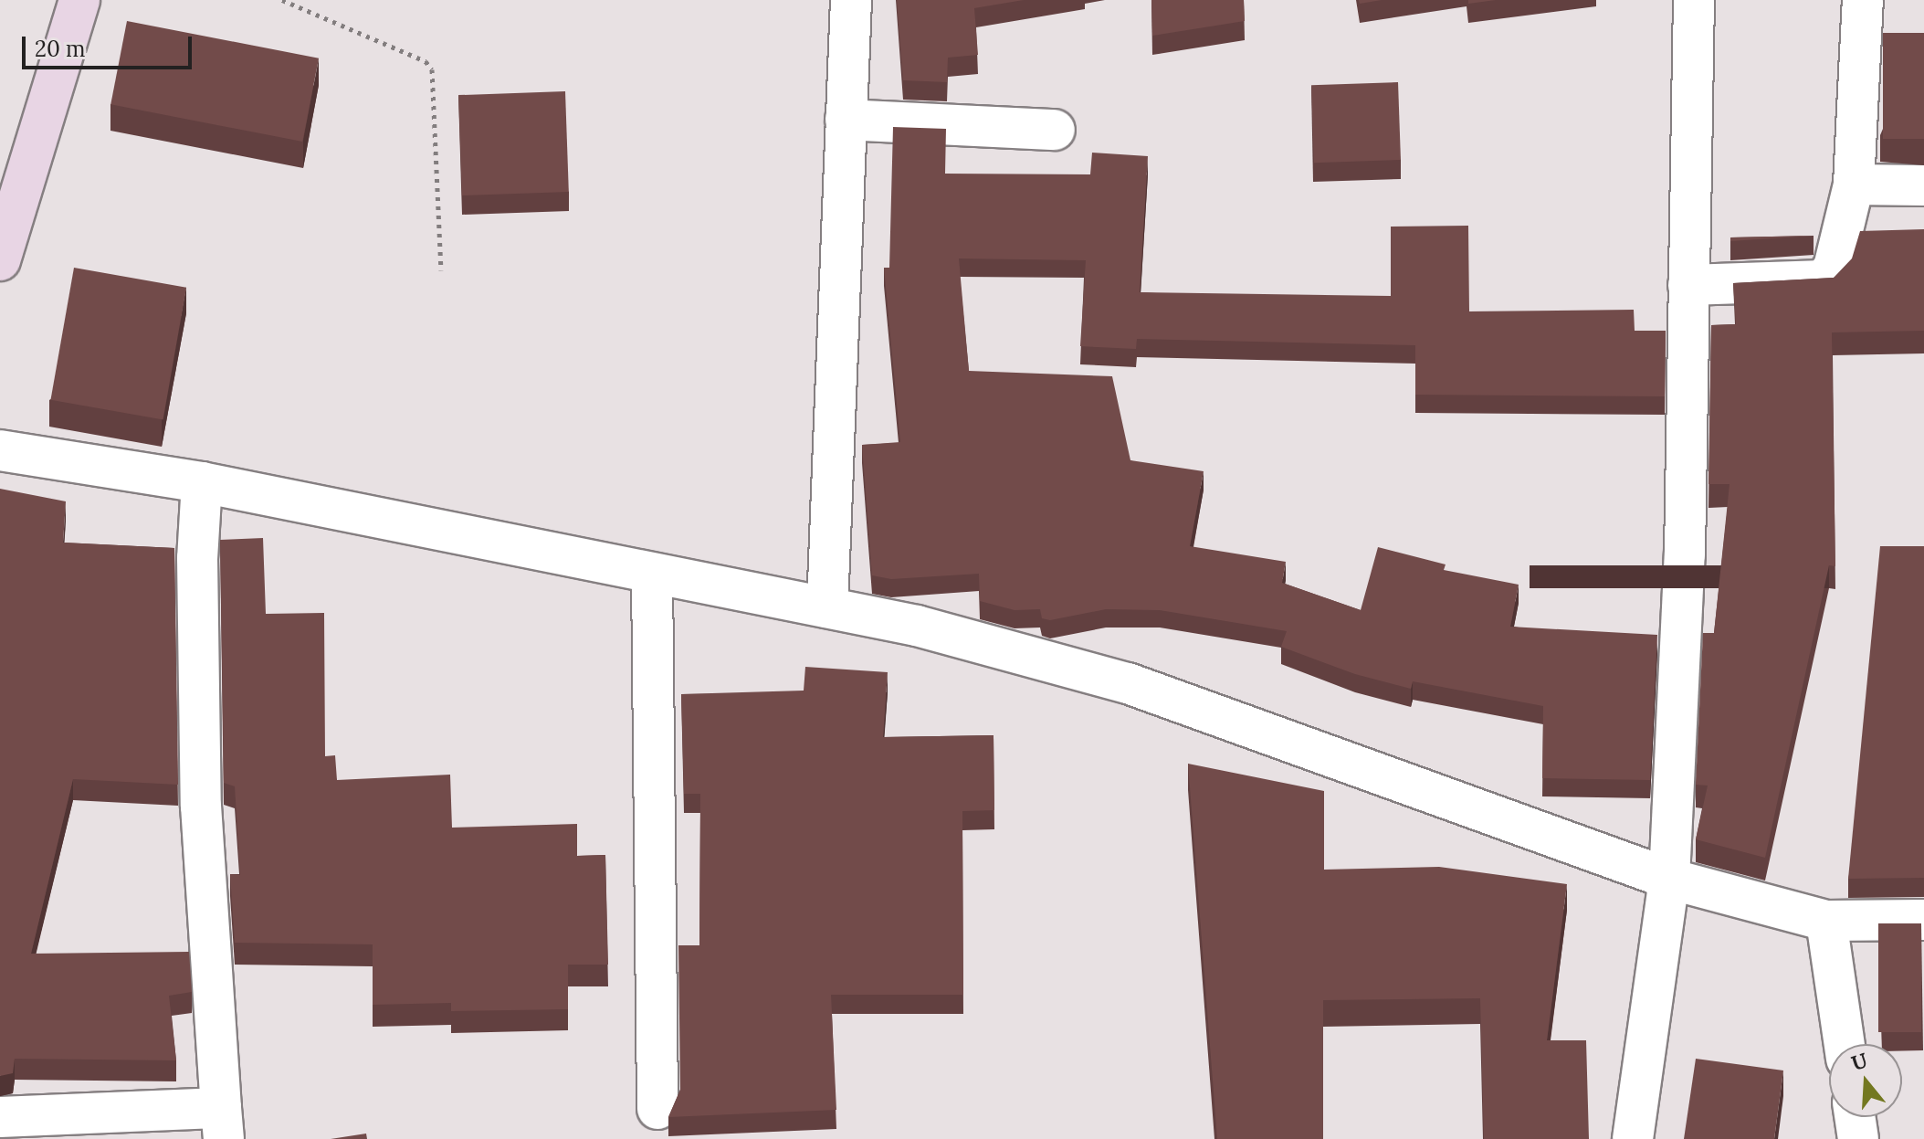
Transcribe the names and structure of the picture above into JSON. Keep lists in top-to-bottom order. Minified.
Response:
{"scale_bar":"20 m","north":"top"}
